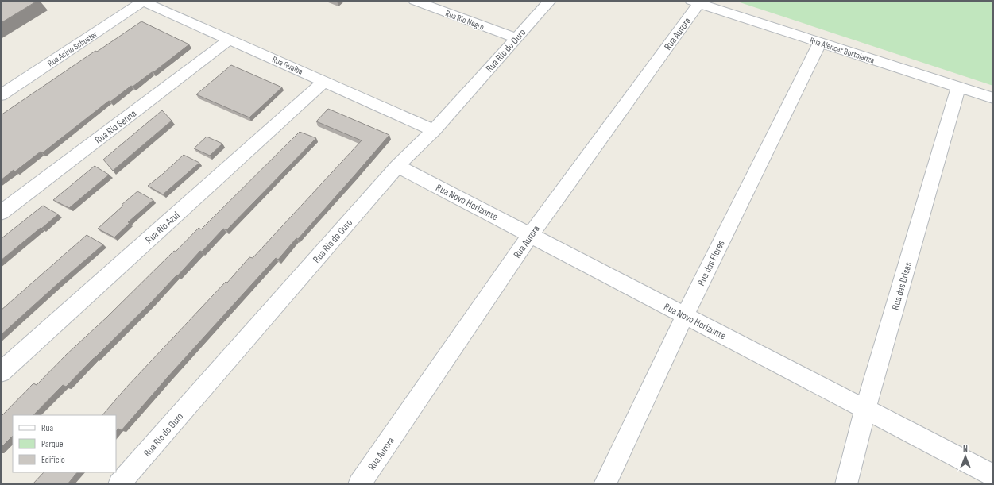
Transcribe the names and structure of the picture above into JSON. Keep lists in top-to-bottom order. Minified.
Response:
{"streets":{"street":["Rua Rio Negro","Rua Aurora","Rua Acirio Schuster","Rua Rio do Ouro","Rua Alencar Bortolanza","Rua Guaíba","Rua Rio Senna","Rua Novo Horizonte","Rua Rio Azul","Rua das Flores","Rua das Brisas"]},"crossings":[["Rua Rio Negro","Rua Rio do Ouro"],["Rua Aurora","Rua Alencar Bortolanza"],["Rua Aurora","Rua Novo Horizonte"],["Rua Acirio Schuster","Rua Guaíba"],["Rua Rio do Ouro","Rua Guaíba"],["Rua Rio do Ouro","Rua Novo Horizonte"],["Rua Alencar Bortolanza","Rua das Flores"],["Rua Alencar Bortolanza","Rua das Brisas"],["Rua Guaíba","Rua Rio Senna"],["Rua Guaíba","Rua Rio Azul"],["Rua Novo Horizonte","Rua das Flores"],["Rua Novo Horizonte","Rua das Brisas"]],"legend":["Rua","Parque","Edifício"],"north":"top"}
